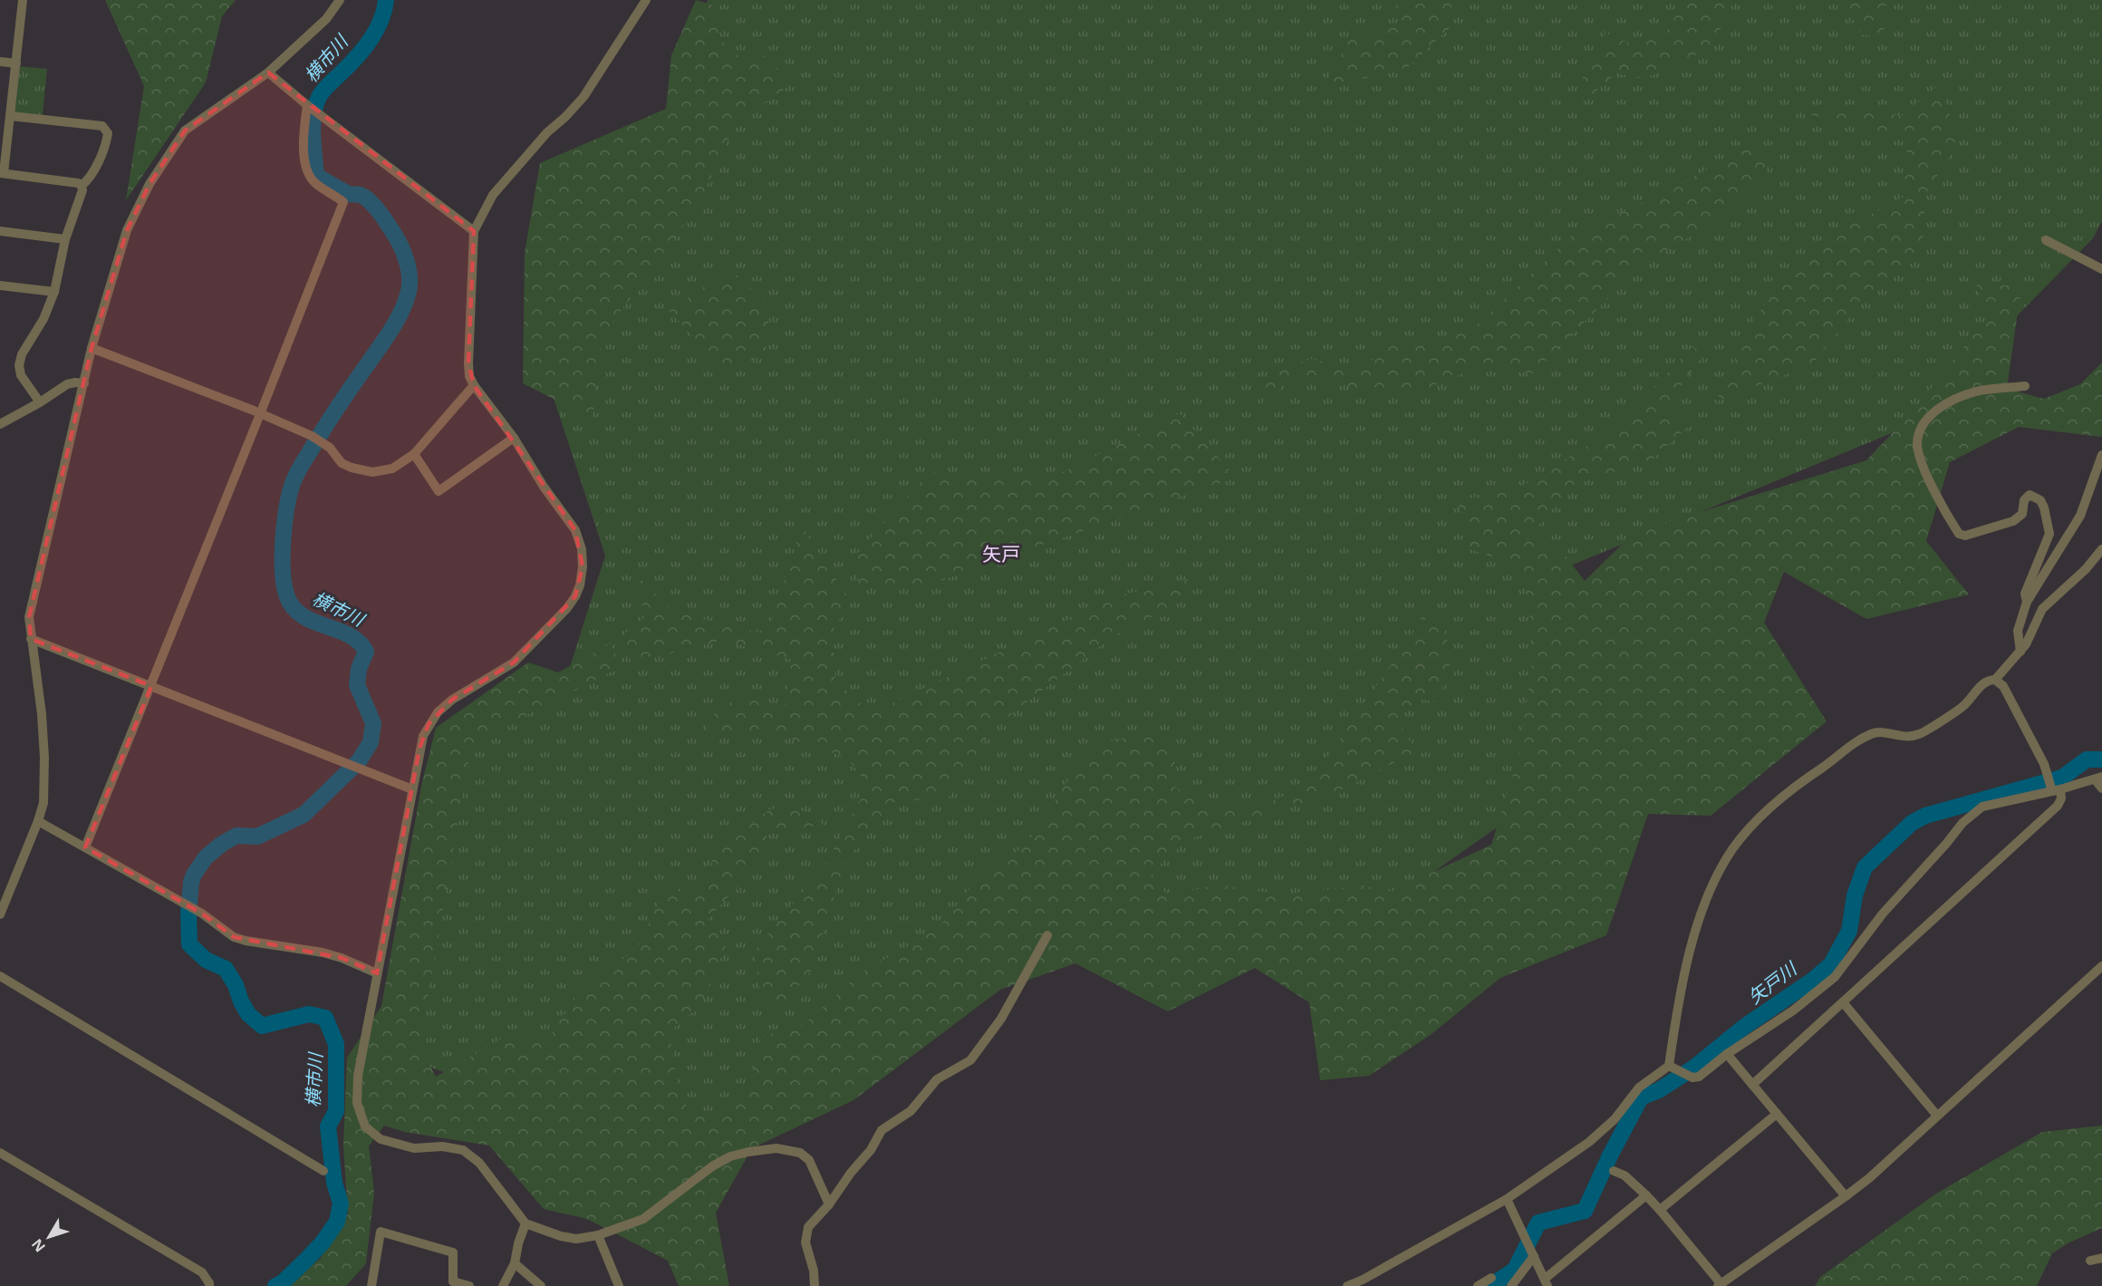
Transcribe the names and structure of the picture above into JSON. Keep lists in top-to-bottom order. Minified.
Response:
{"districts":["矢戸"],"water":["横市川","矢戸川"],"north":"bottom left"}
